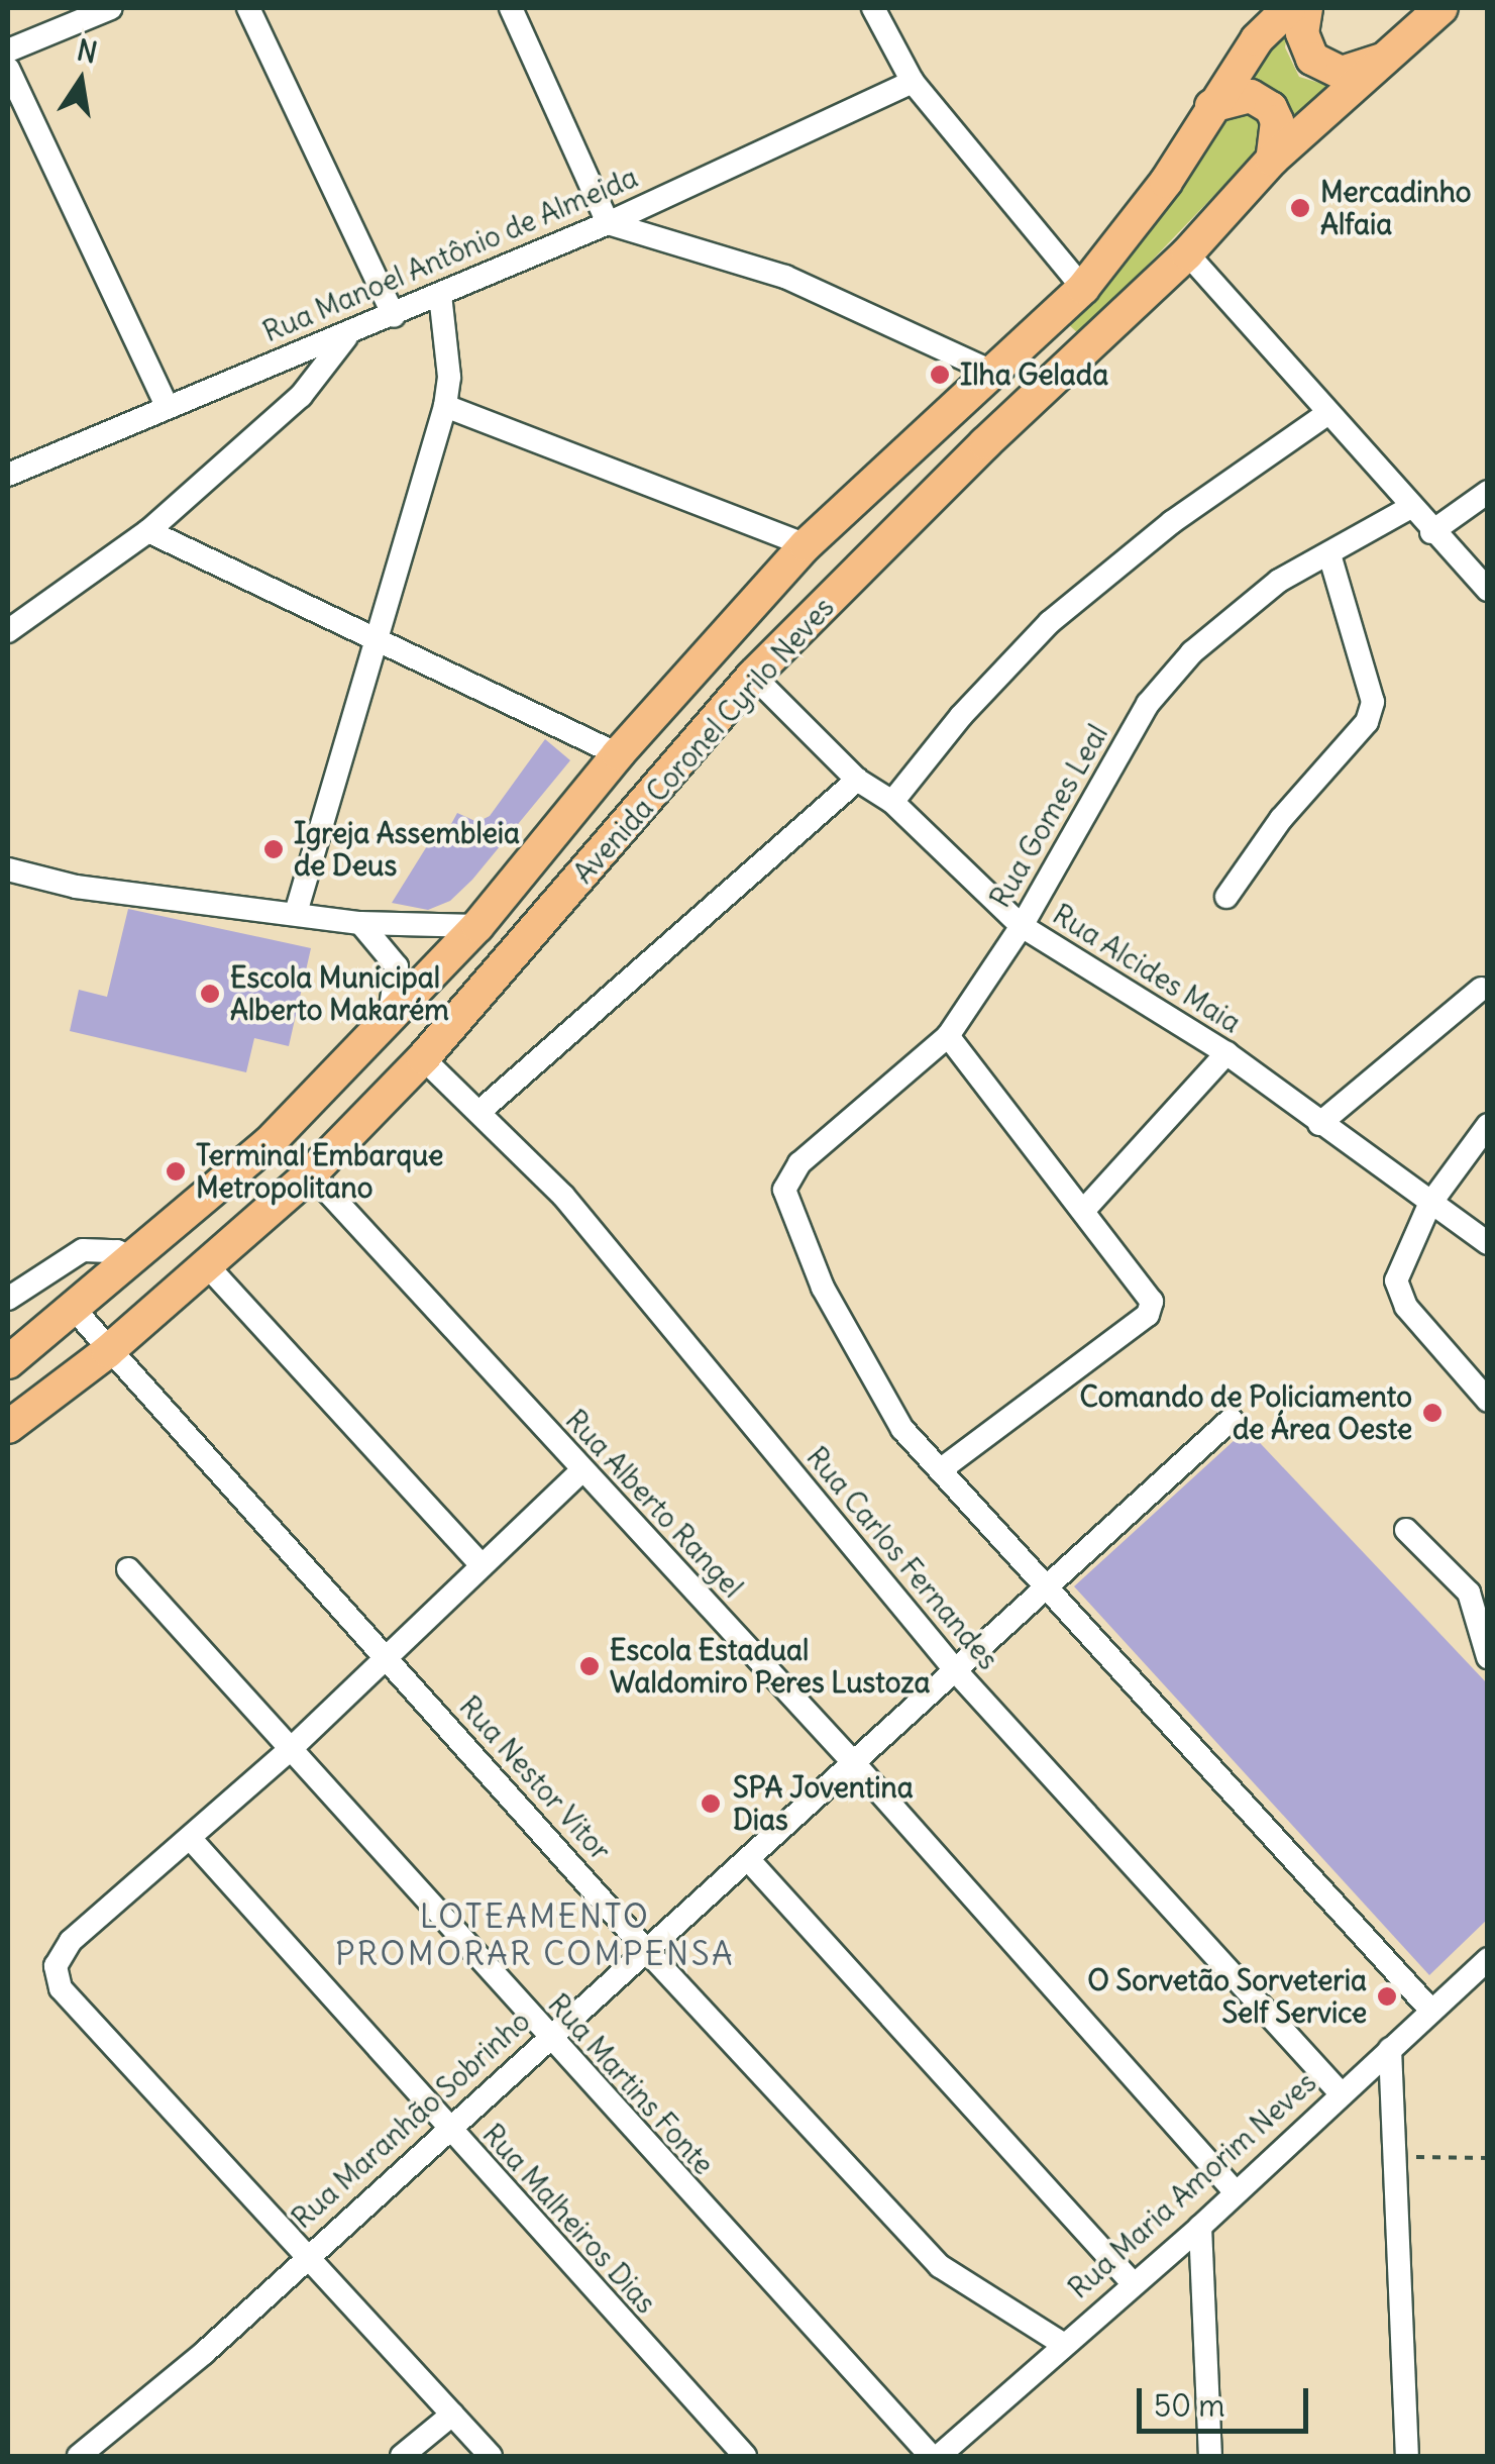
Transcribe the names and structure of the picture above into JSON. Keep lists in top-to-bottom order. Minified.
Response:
{"streets":{"highway":["Avenida Coronel Cyrilo Neves"],"street":["Rua Manoel Antônio de Almeida","Rua Gomes Leal","Rua Alcides Maia","Rua Alberto Rangel","Rua Carlos Fernandes","Rua Nestor Vitor","Rua Martins Fonte","Rua Maranhão Sobrinho","Rua Maria Amorim Neves","Rua Malheiros Dias"]},"crossings":[["Avenida Coronel Cyrilo Neves","Rua Alcides Maia"],["Avenida Coronel Cyrilo Neves","Rua Alberto Rangel"],["Avenida Coronel Cyrilo Neves","Rua Carlos Fernandes"],["Avenida Coronel Cyrilo Neves","Rua Nestor Vitor"],["Rua Gomes Leal","Rua Alcides Maia"],["Rua Alberto Rangel","Rua Maranhão Sobrinho"],["Rua Alberto Rangel","Rua Maria Amorim Neves"],["Rua Carlos Fernandes","Rua Maranhão Sobrinho"],["Rua Carlos Fernandes","Rua Maria Amorim Neves"],["Rua Nestor Vitor","Rua Maranhão Sobrinho"],["Rua Nestor Vitor","Rua Maria Amorim Neves"],["Rua Martins Fonte","Rua Maranhão Sobrinho"],["Rua Martins Fonte","Rua Maria Amorim Neves"],["Rua Maranhão Sobrinho","Rua Malheiros Dias"]],"districts":["LOTEAMENTO PROMORAR COMPENSA"],"places":["Mercadinho Alfaia","Ilha Gelada","Igreja Assembleia de Deus","Escola Municipal Alberto Makarém","Terminal Embarque Metropolitano","Comando de Policiamento de Área Oeste","Escola Estadual Waldomiro Peres Lustoza","SPA Joventina Dias","O Sorvetão Sorveteria Self Service"],"scale_bar":"50 m","north":"top"}
